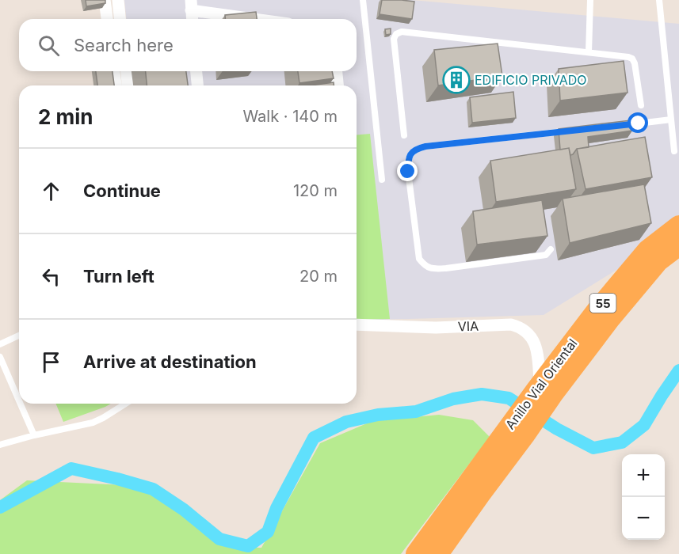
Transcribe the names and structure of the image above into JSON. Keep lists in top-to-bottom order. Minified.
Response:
{"streets":{"highway":["55","Anillo Vial Oriental"],"street":["VIA"]},"crossings":[["VIA","Anillo Vial Oriental"]],"places":{"building":["EDIFICIO PRIVADO"]},"page":{"search":"Search here","heading":["2 min","Walk · 140 m"],"list":[["Continue","120 m"],["Turn left","20 m"],"Arrive at destination"],"map_buttons":["+","−"]}}
